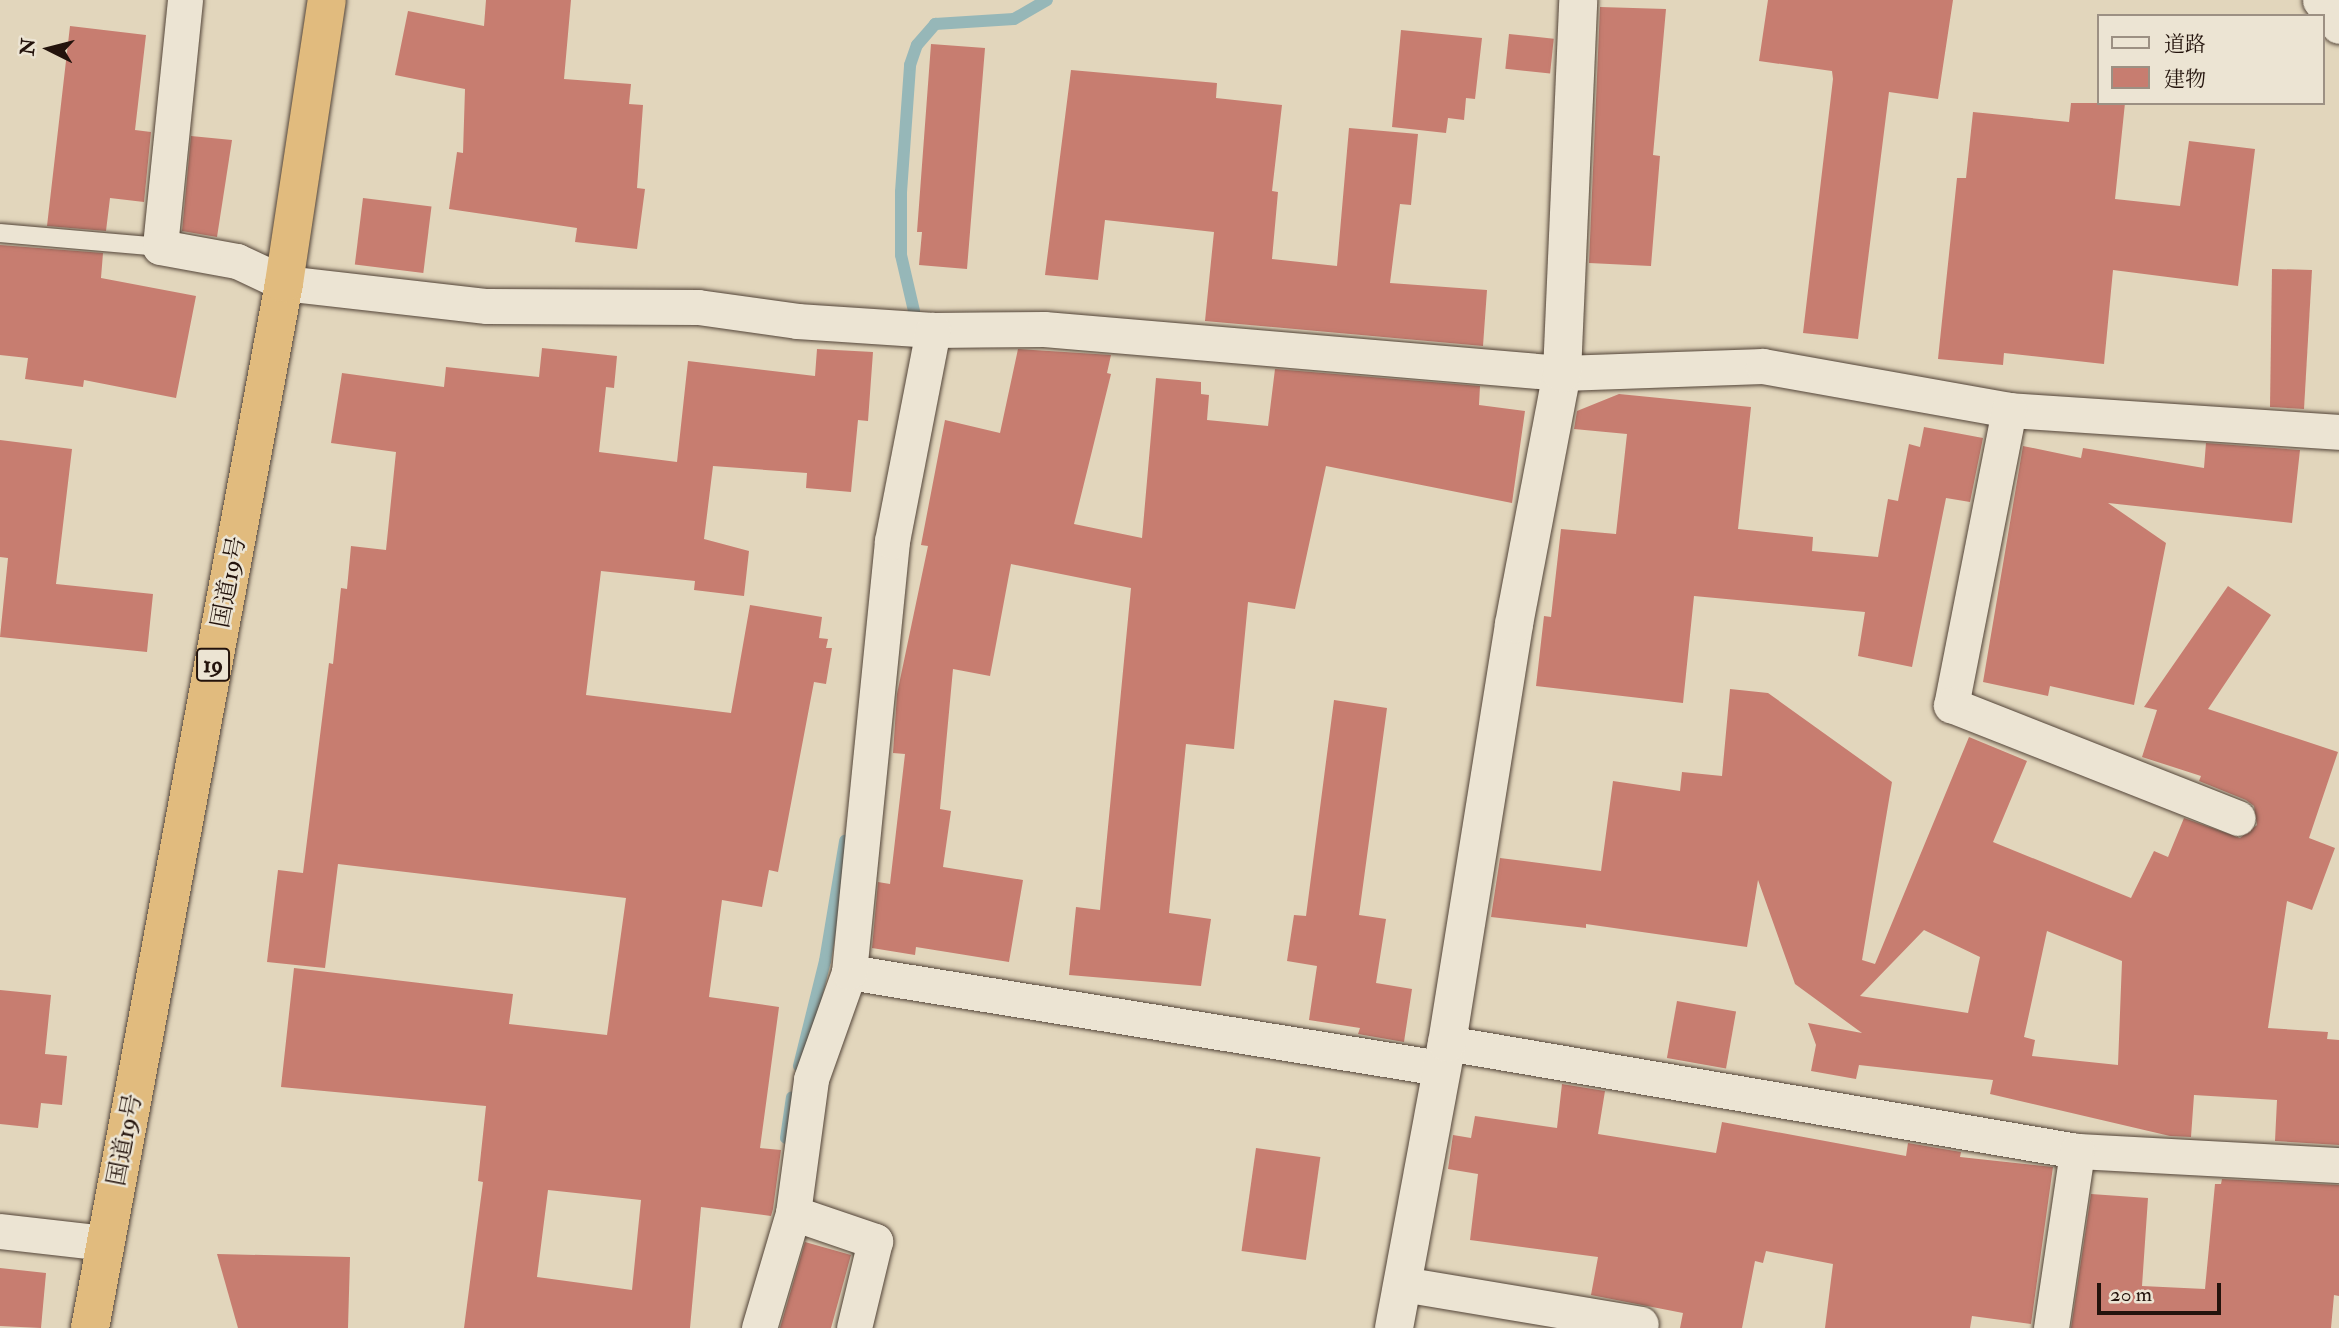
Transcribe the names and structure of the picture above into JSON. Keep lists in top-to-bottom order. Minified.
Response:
{"streets":{"highway":["国道19号","19"]},"legend":["道路","建物"],"scale_bar":"20 m","north":"left"}
